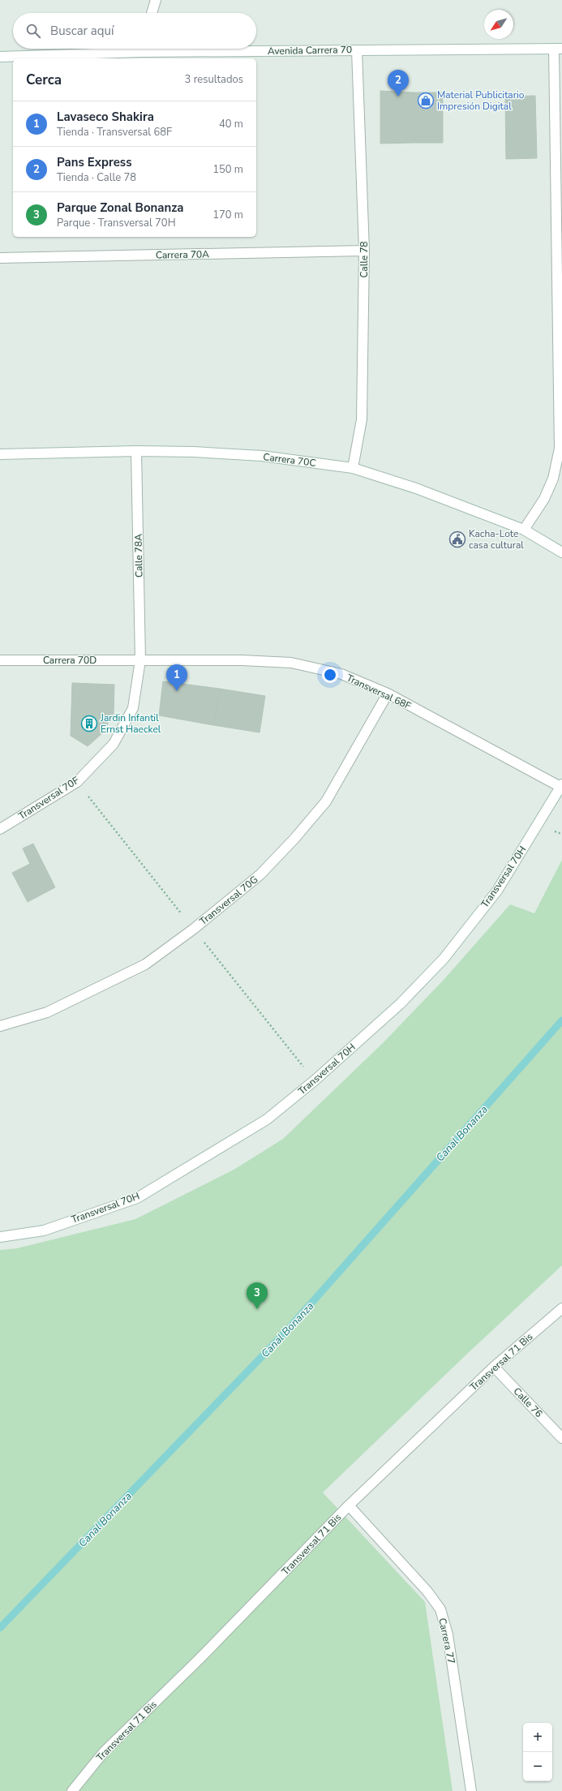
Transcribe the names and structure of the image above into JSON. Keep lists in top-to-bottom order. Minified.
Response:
{"streets":{"street":["Avenida Carrera 70","Carrera 70A","Calle 78","Carrera 70C","Calle 78A","Carrera 70D","Transversal 68F","Transversal 70F","Transversal 70H","Transversal 70G","Transversal 71 Bis","Calle 76","Carrera 77"]},"crossings":[["Avenida Carrera 70","Calle 78"],["Carrera 70A","Calle 78"],["Calle 78","Carrera 70C"],["Carrera 70C","Calle 78A"],["Calle 78A","Carrera 70D"],["Calle 78A","Transversal 68F"],["Calle 78A","Transversal 70F"],["Carrera 70D","Transversal 68F"],["Carrera 70D","Transversal 70F"],["Transversal 68F","Transversal 70F"],["Transversal 68F","Transversal 70H"],["Transversal 68F","Transversal 70G"],["Transversal 71 Bis","Calle 76"],["Transversal 71 Bis","Carrera 77"]],"water":["Canal Bonanza"],"places":{"shop":["Material Publicitario Impresión Digital"],"public building":["Kacha-Lote casa cultural"],"building":["Jardin Infantil Ernst Haeckel"]},"north":"bottom left","page":{"search":"Buscar aquí","heading":["Cerca","3 resultados"],"pins":["2","1","3"],"list":[{"mark":"1","name":"Lavaseco Shakira","note":"Tienda · Transversal 68F","value":"40 m"},{"mark":"2","name":"Pans Express","note":"Tienda · Calle 78","value":"150 m"},{"mark":"3","name":"Parque Zonal Bonanza","note":"Parque · Transversal 70H","value":"170 m"}],"map_buttons":["+","−"]}}
